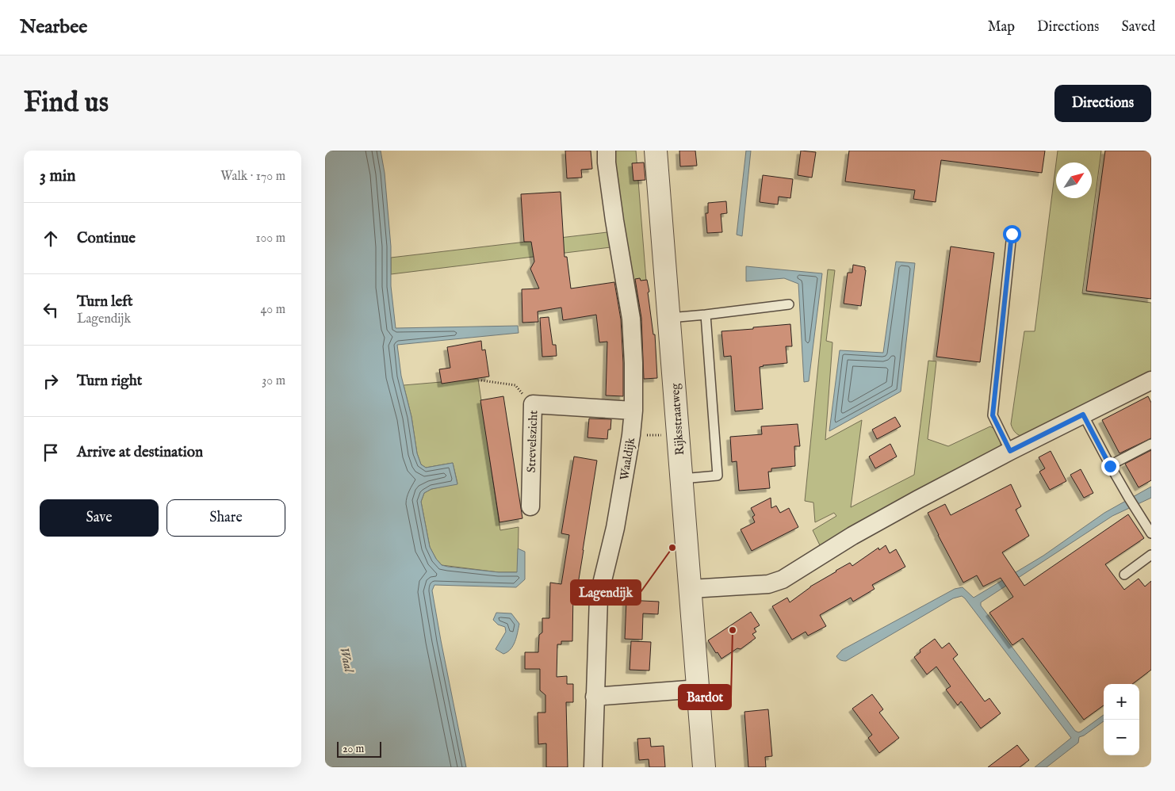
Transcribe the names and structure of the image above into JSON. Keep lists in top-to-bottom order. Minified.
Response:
{"streets":{"street":["Rijksstraatweg","Strevelszicht","Waaldijk"]},"crossings":[["Strevelszicht","Waaldijk"]],"water":["Waal"],"places":["Lagendijk","Bardot"],"scale_bar":"20 m","north":"top right","page":{"header":"Nearbee","nav":["Map","Directions","Saved"],"buttons":["Directions",["Save","Share"]],"title":"Find us","heading":["3 min","Walk · 170 m"],"list":[["Continue","100 m"],["Turn left","Lagendijk","40 m"],["Turn right","30 m"],"Arrive at destination"],"map_buttons":["+","−"],"scale":"20 m"}}
